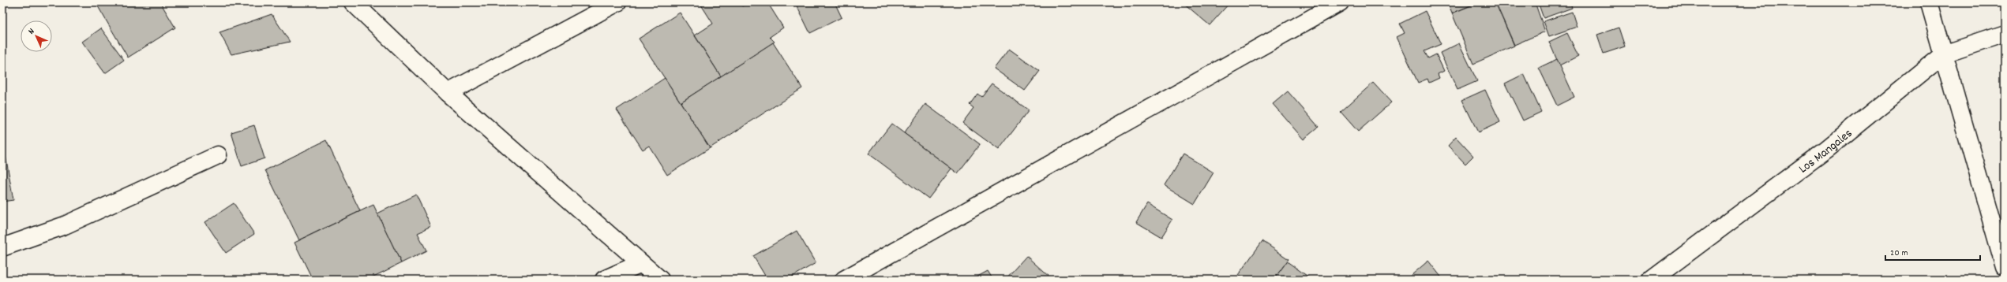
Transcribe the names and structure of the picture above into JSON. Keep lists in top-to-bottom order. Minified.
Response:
{"streets":{"street":["Los Mangales"]},"scale_bar":"20 m","north":"top left"}
